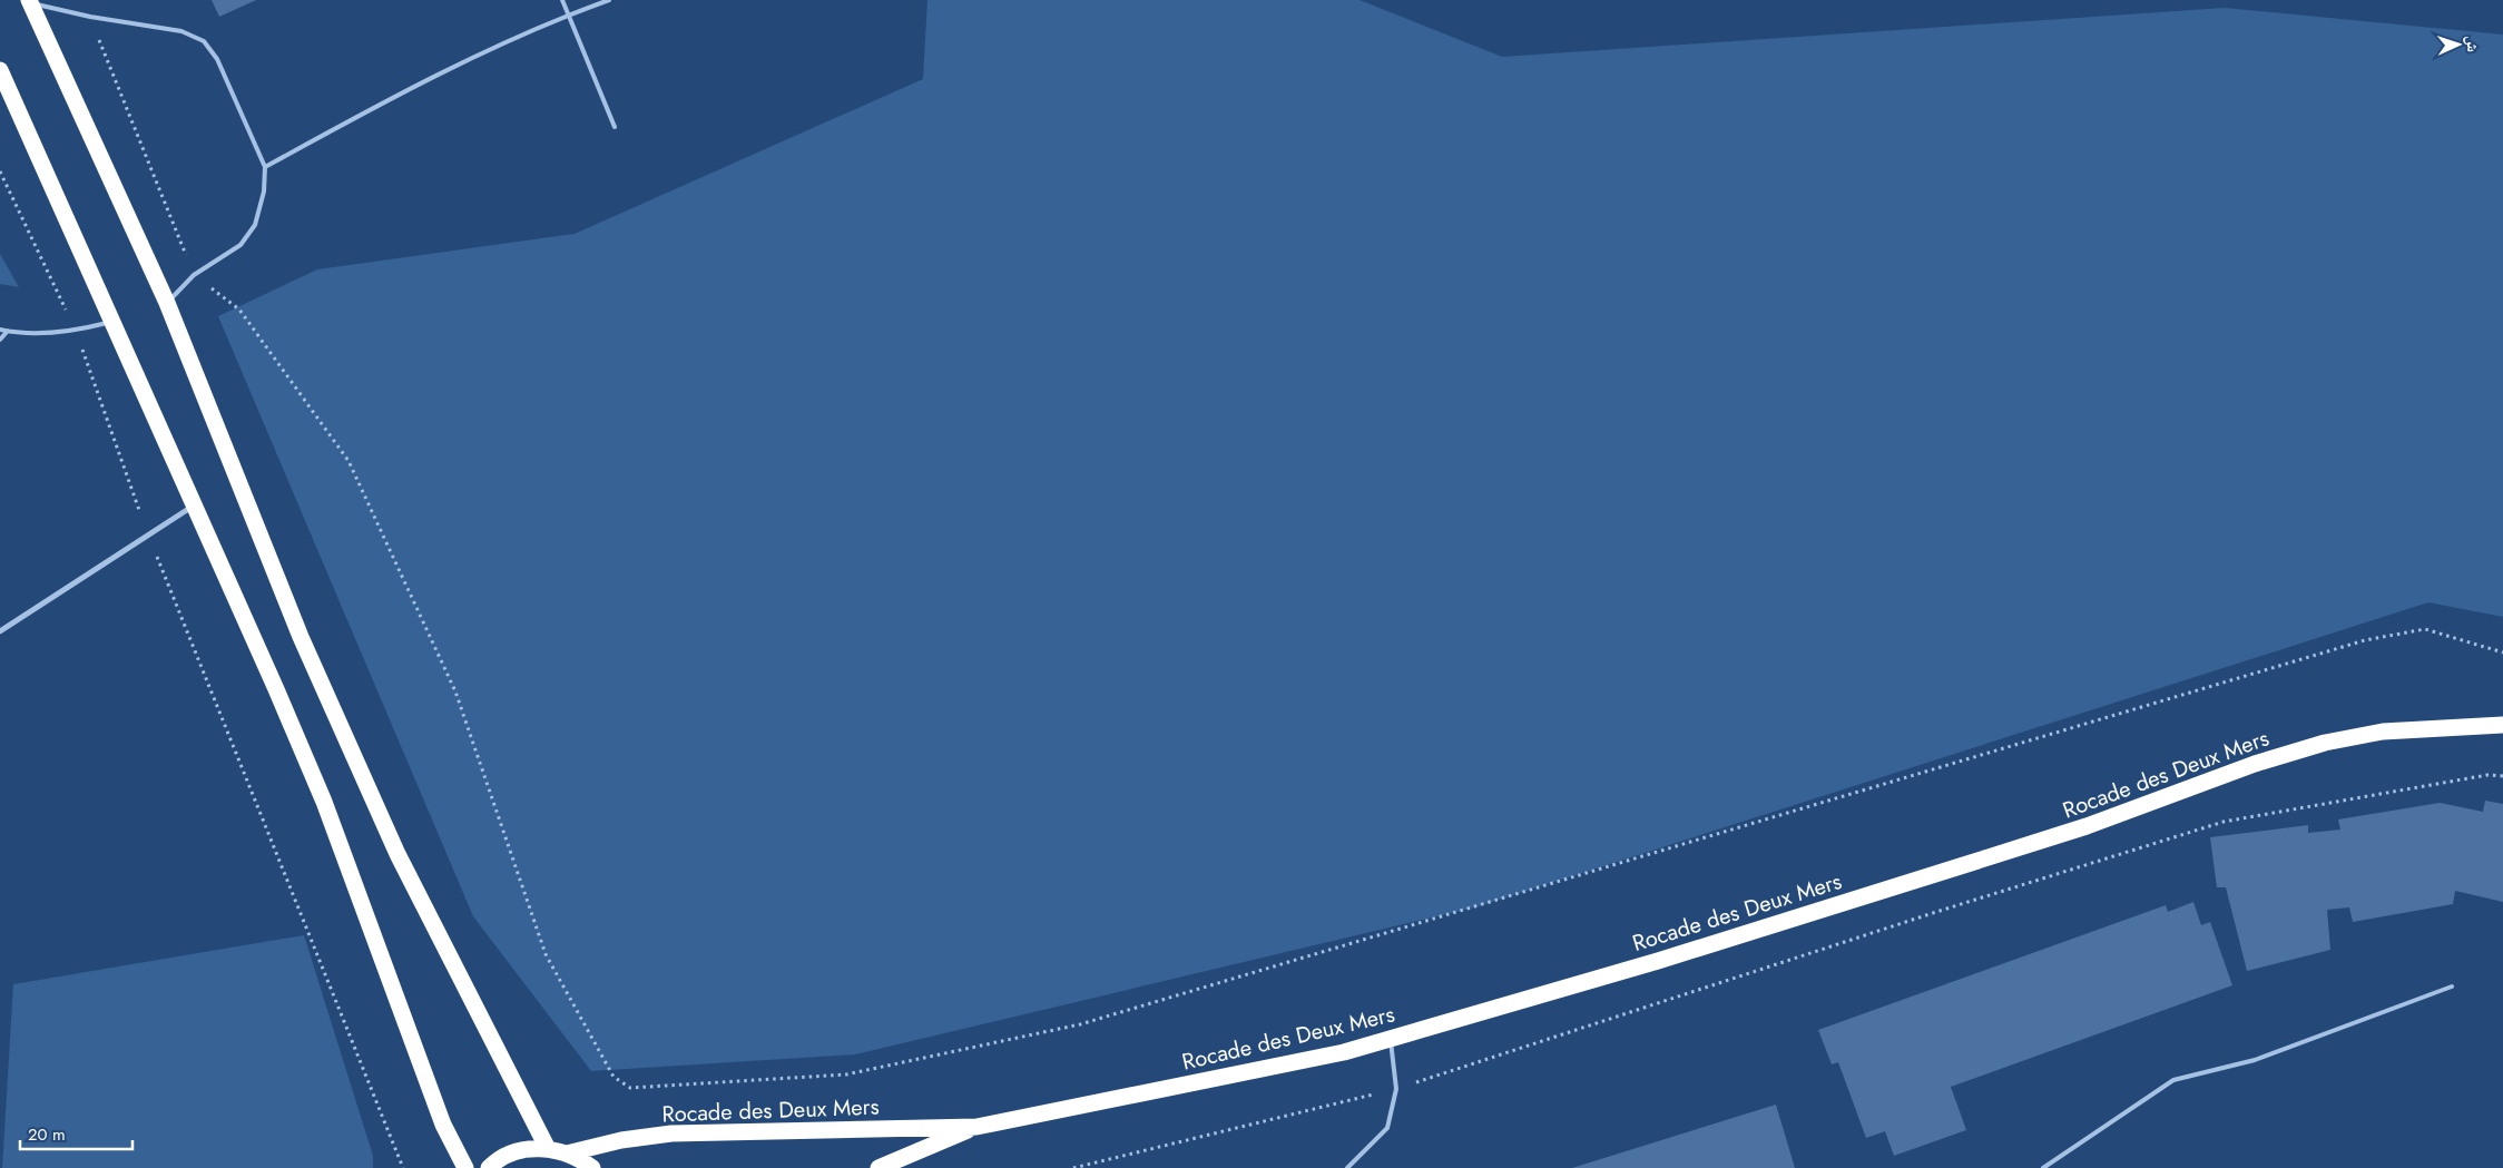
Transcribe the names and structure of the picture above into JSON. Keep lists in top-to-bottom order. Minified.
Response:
{"streets":{"highway":["Rocade des Deux Mers"]},"scale_bar":"20 m","north":"right"}
